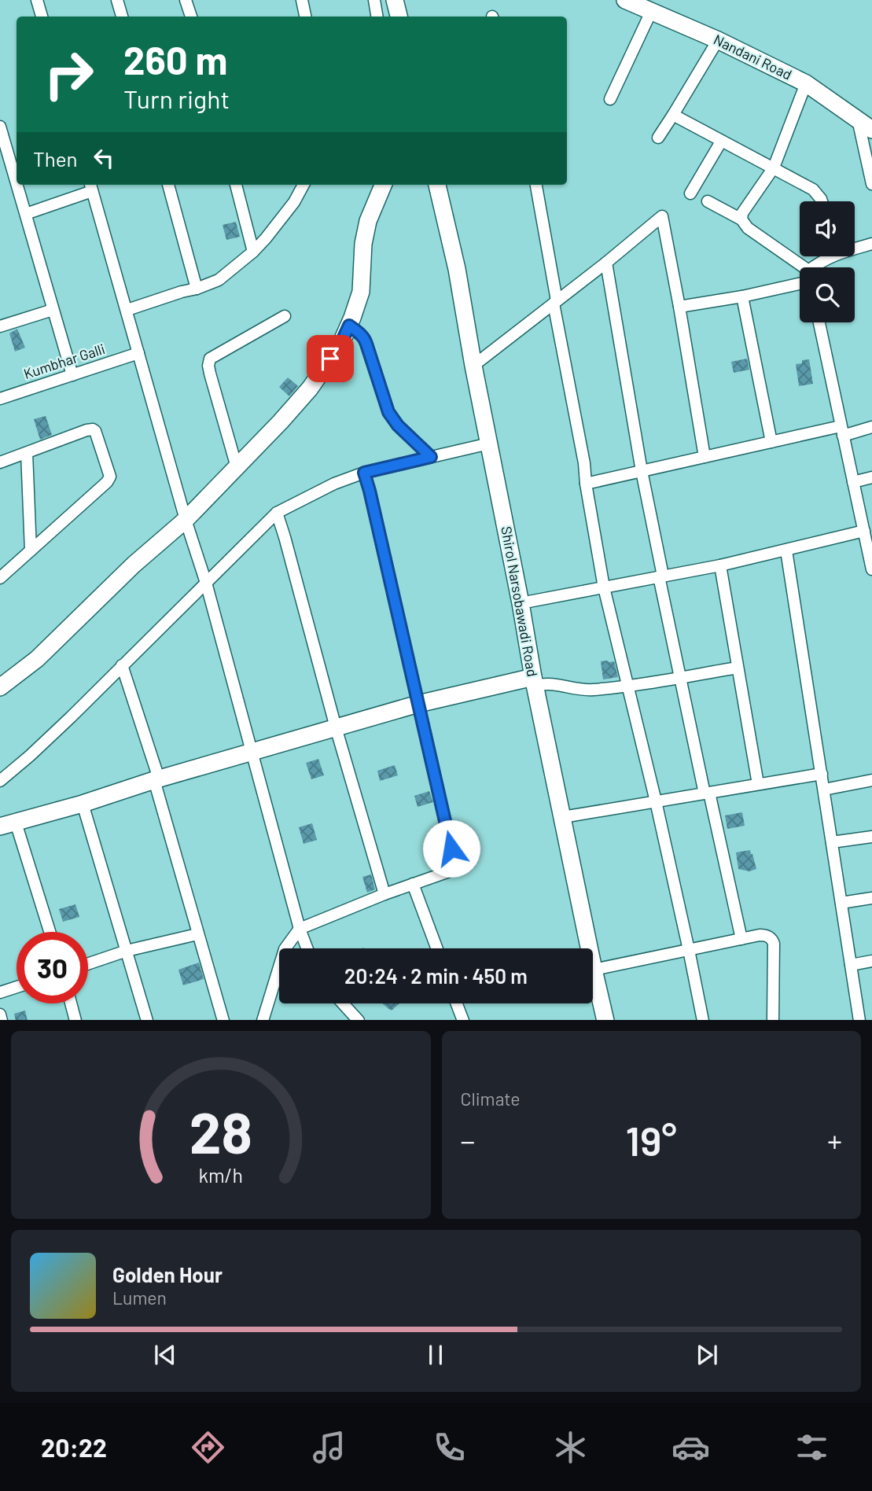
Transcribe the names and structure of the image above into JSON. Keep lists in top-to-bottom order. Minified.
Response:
{"streets":{"street":["Nandani Road","Kumbhar Galli","Shirol Narsobawadi Road"]},"page":{"turn":["260 m","Turn right"],"then":"Then","limit":"30","trip":"20:24 · 2 min · 450 m","tile":"Climate","heat":["−","19°","+"],"song":["Golden Hour","Lumen"],"tabs":"20:22","gauge":["28","km/h"]}}
